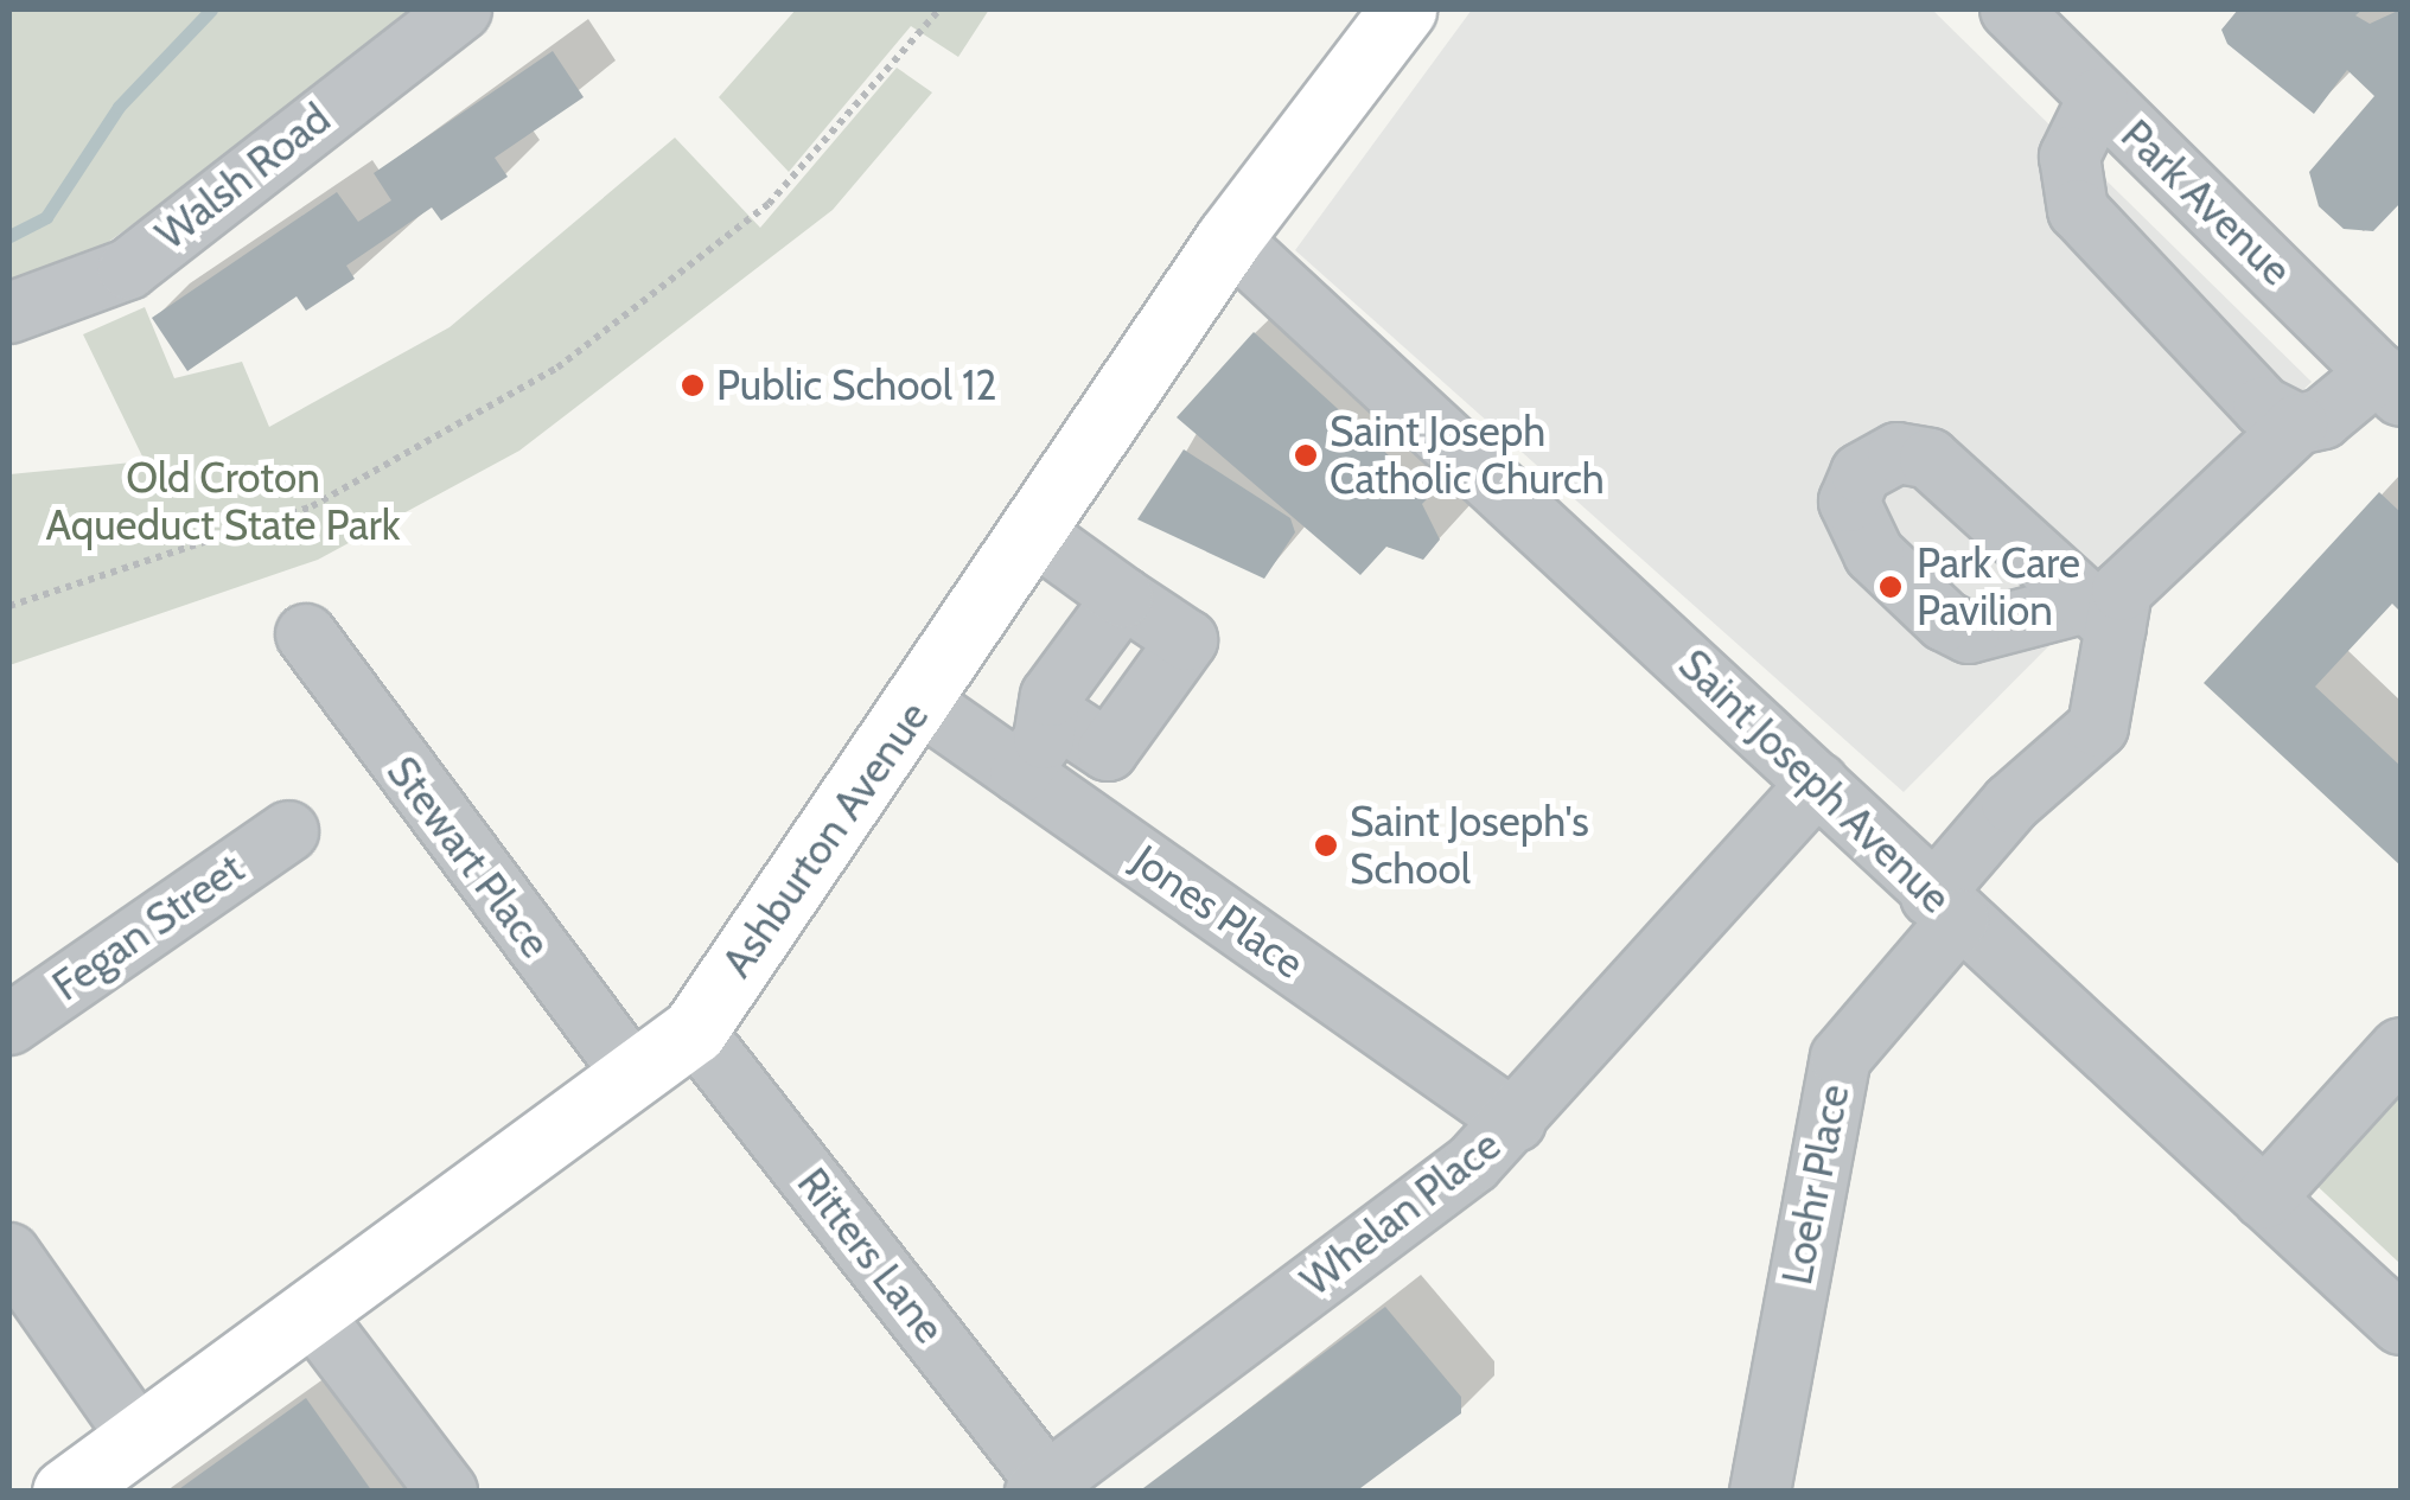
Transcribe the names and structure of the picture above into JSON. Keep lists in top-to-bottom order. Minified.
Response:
{"streets":{"main road":["Ashburton Avenue"],"street":["Walsh Road","Park Avenue","Saint Joseph Avenue","Stewart Place","Jones Place","Fegan Street","Loehr Place","Whelan Place","Ritters Lane"]},"crossings":[["Park Avenue","Loehr Place"],["Saint Joseph Avenue","Ashburton Avenue"],["Saint Joseph Avenue","Loehr Place"],["Saint Joseph Avenue","Whelan Place"],["Ashburton Avenue","Stewart Place"],["Ashburton Avenue","Jones Place"],["Ashburton Avenue","Ritters Lane"],["Jones Place","Whelan Place"],["Whelan Place","Ritters Lane"]],"parks":["Old Croton Aqueduct State Park"],"places":["Public School 12","Saint Joseph Catholic Church","Park Care Pavilion","Saint Joseph's School"]}
